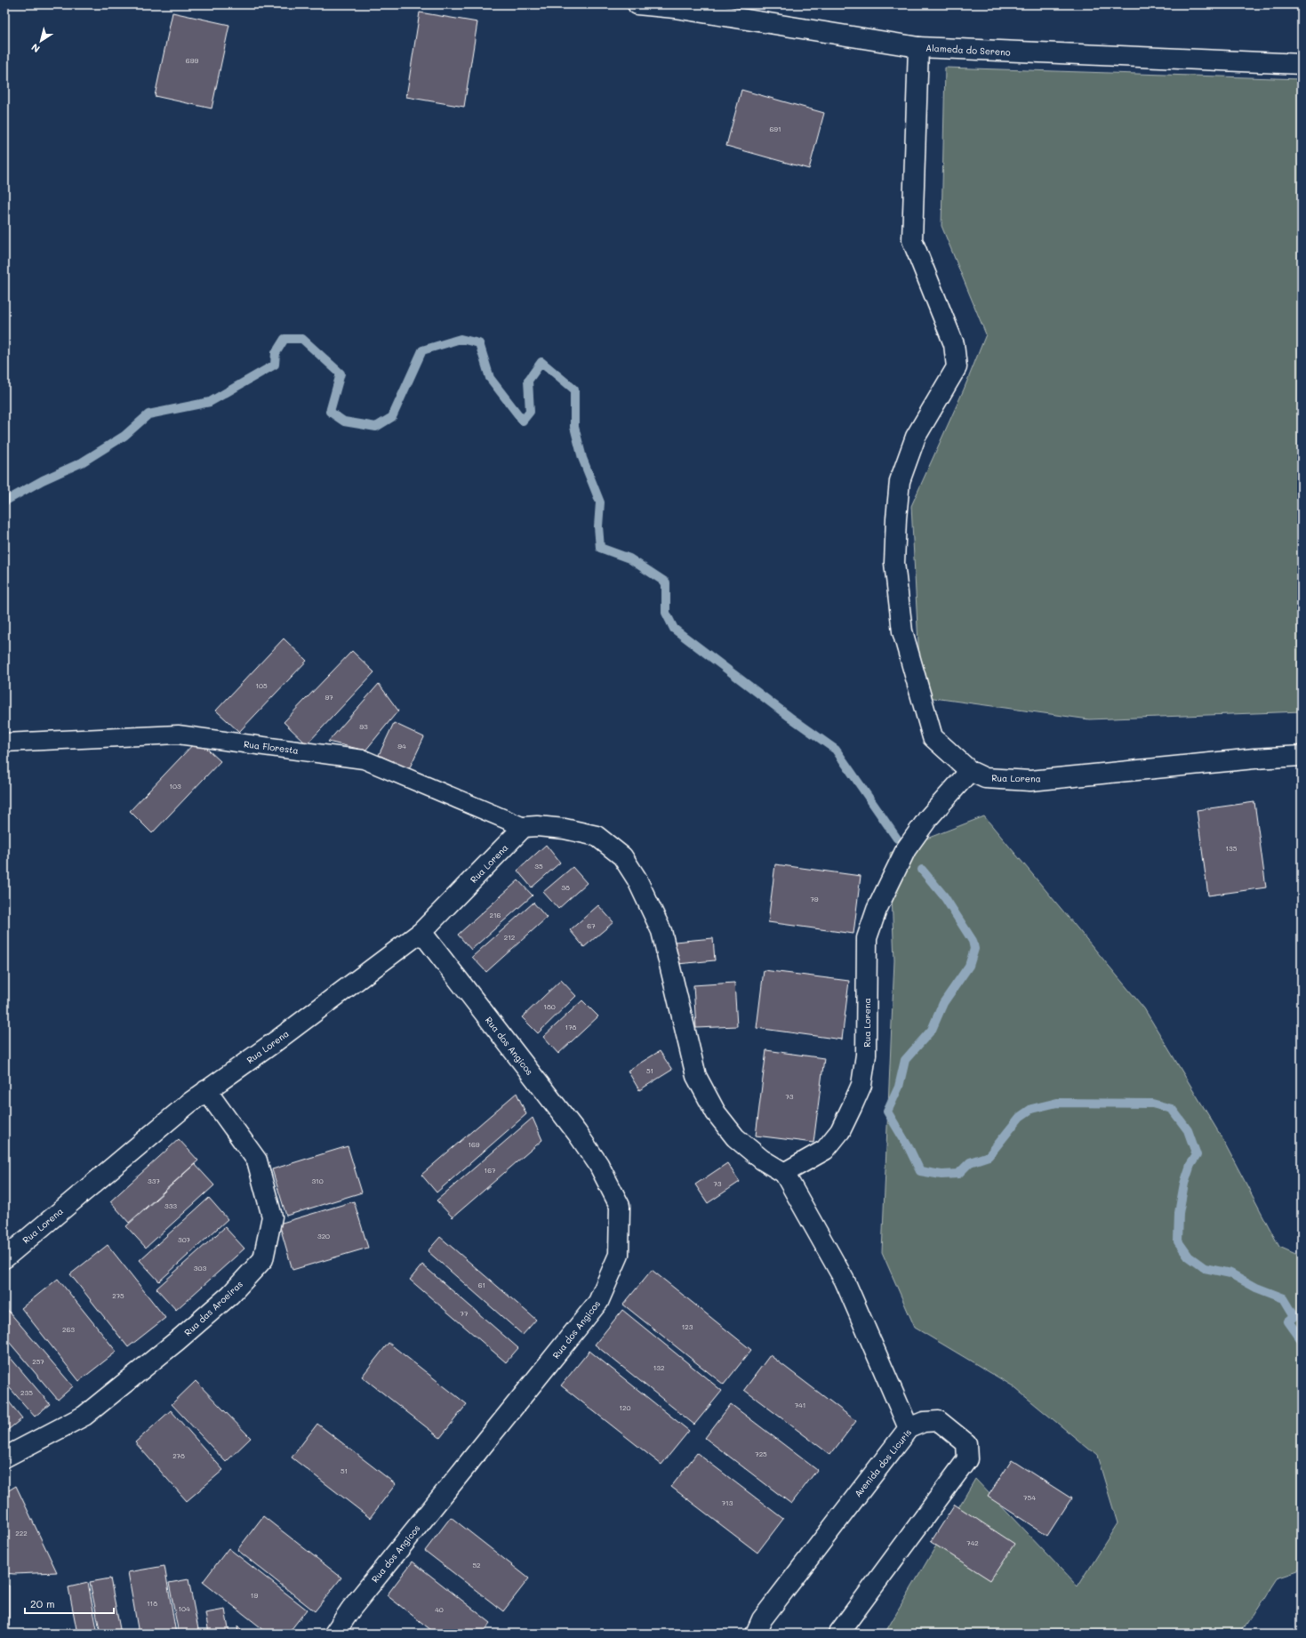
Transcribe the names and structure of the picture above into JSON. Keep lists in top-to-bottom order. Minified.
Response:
{"streets":{"street":["Alameda do Sereno","Rua Lorena","Rua dos Angicos","Rua das Aroeiras","Avenida dos Licuris"],"lane":["Rua Floresta"]},"crossings":[["Rua Floresta","Rua Lorena"],["Rua Lorena","Rua dos Angicos"],["Rua Lorena","Rua das Aroeiras"]],"house_numbers":["699","691","105","97","93","94","103","135","35","38","79","216","67","212","180","178","51","73","169","167","337","310","73","333","320","307","303","61","275","77","123","263","257","132","235","741","120","725","278","51","754","713","222","742","52","19","118","104","40"],"scale_bar":"20 m","north":"bottom left"}
